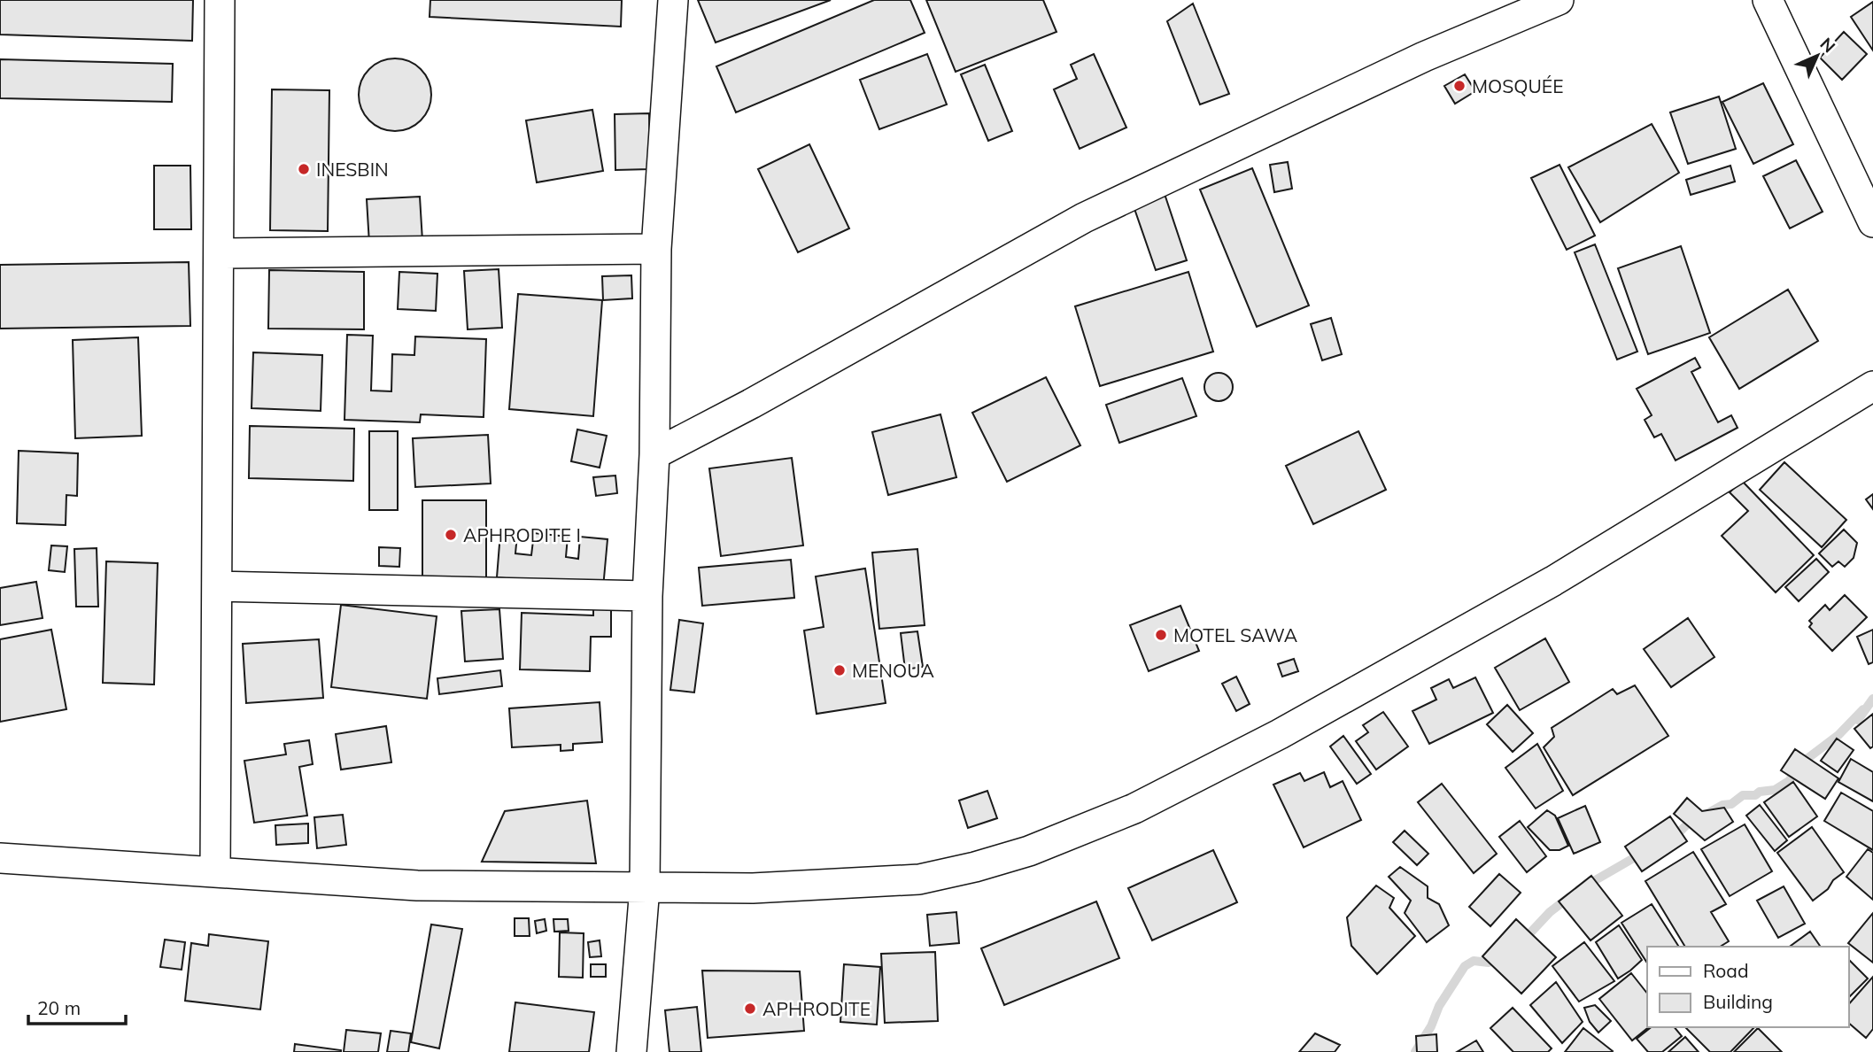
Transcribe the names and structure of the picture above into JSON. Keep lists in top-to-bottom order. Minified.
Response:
{"places":["MOSQUÉE","INESBIN","APHRODITE I","MOTEL SAWA","MENOUA","APHRODITE"],"legend":["Road","Building"],"scale_bar":"20 m","north":"top right"}
